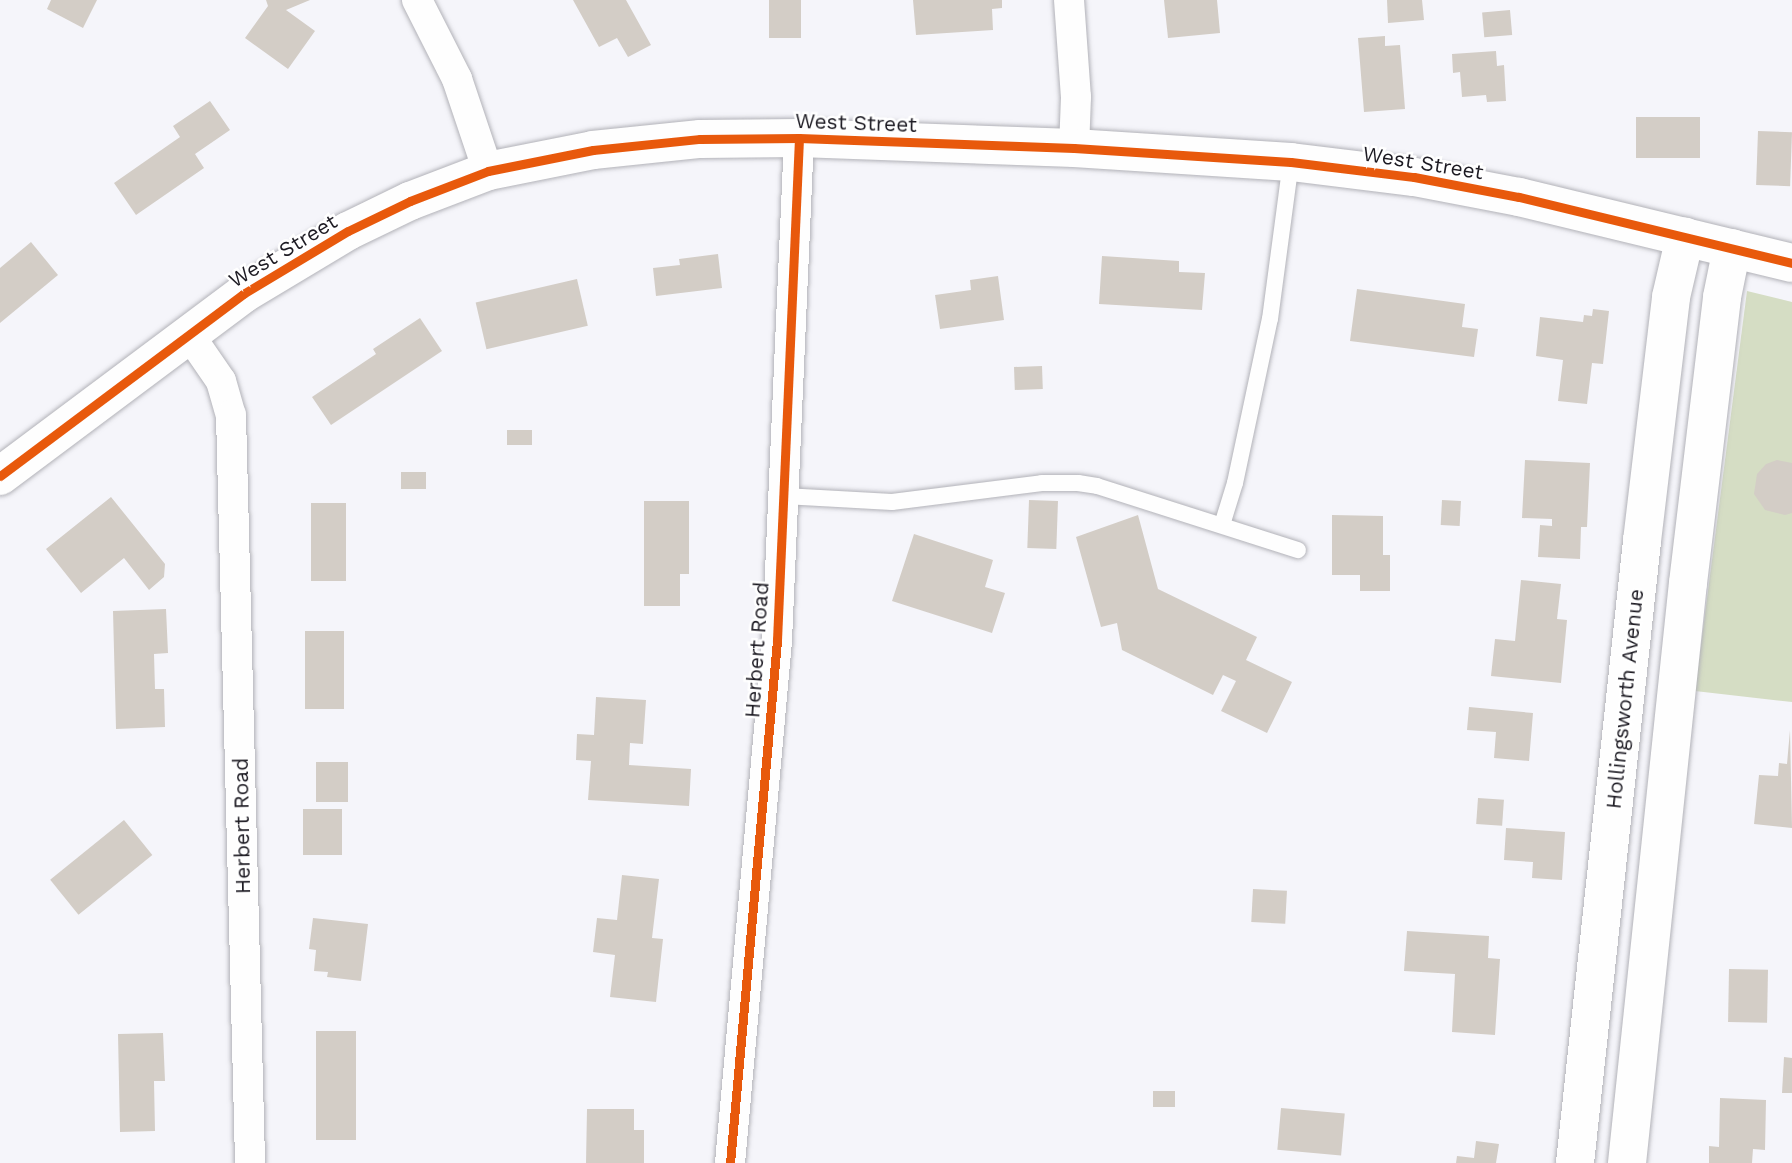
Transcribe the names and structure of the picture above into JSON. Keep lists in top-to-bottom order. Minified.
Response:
{"streets":{"street":["West Street","Herbert Road","Hollingsworth Avenue"]},"crossings":[["West Street","Herbert Road"],["West Street","Hollingsworth Avenue"]]}
